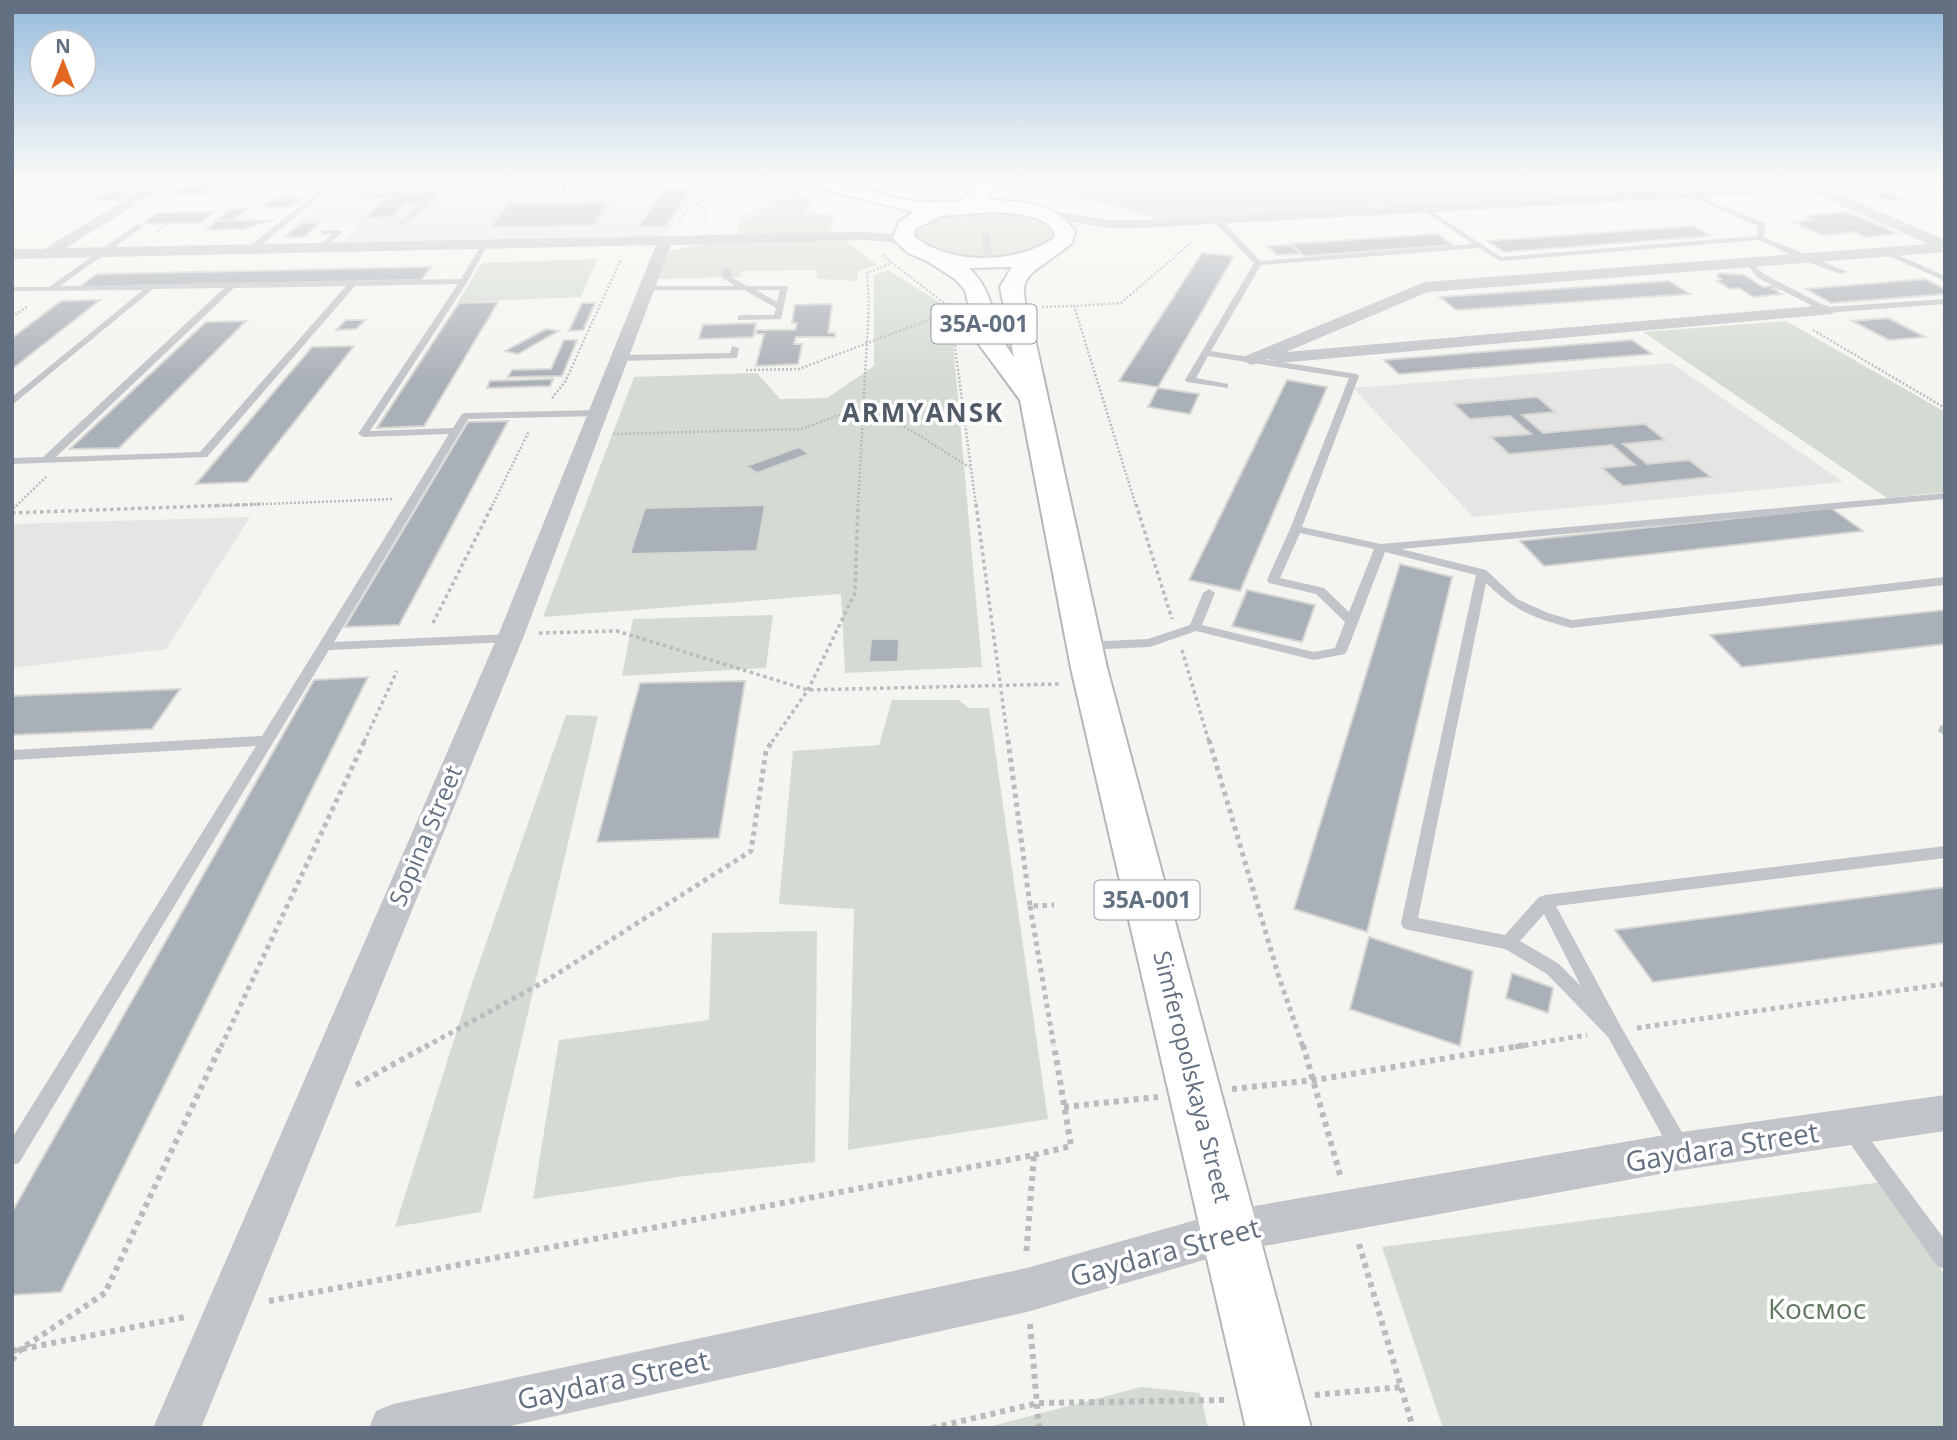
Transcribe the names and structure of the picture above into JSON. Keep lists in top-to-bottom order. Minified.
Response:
{"streets":{"main road":["35А-001","Simferopolskaya Street"],"street":["Sopina Street","Gaydara Street"]},"crossings":[["35А-001","Simferopolskaya Street"],["Simferopolskaya Street","Gaydara Street"]],"districts":["ARMYANSK"],"parks":["Космос"],"north":"top"}
